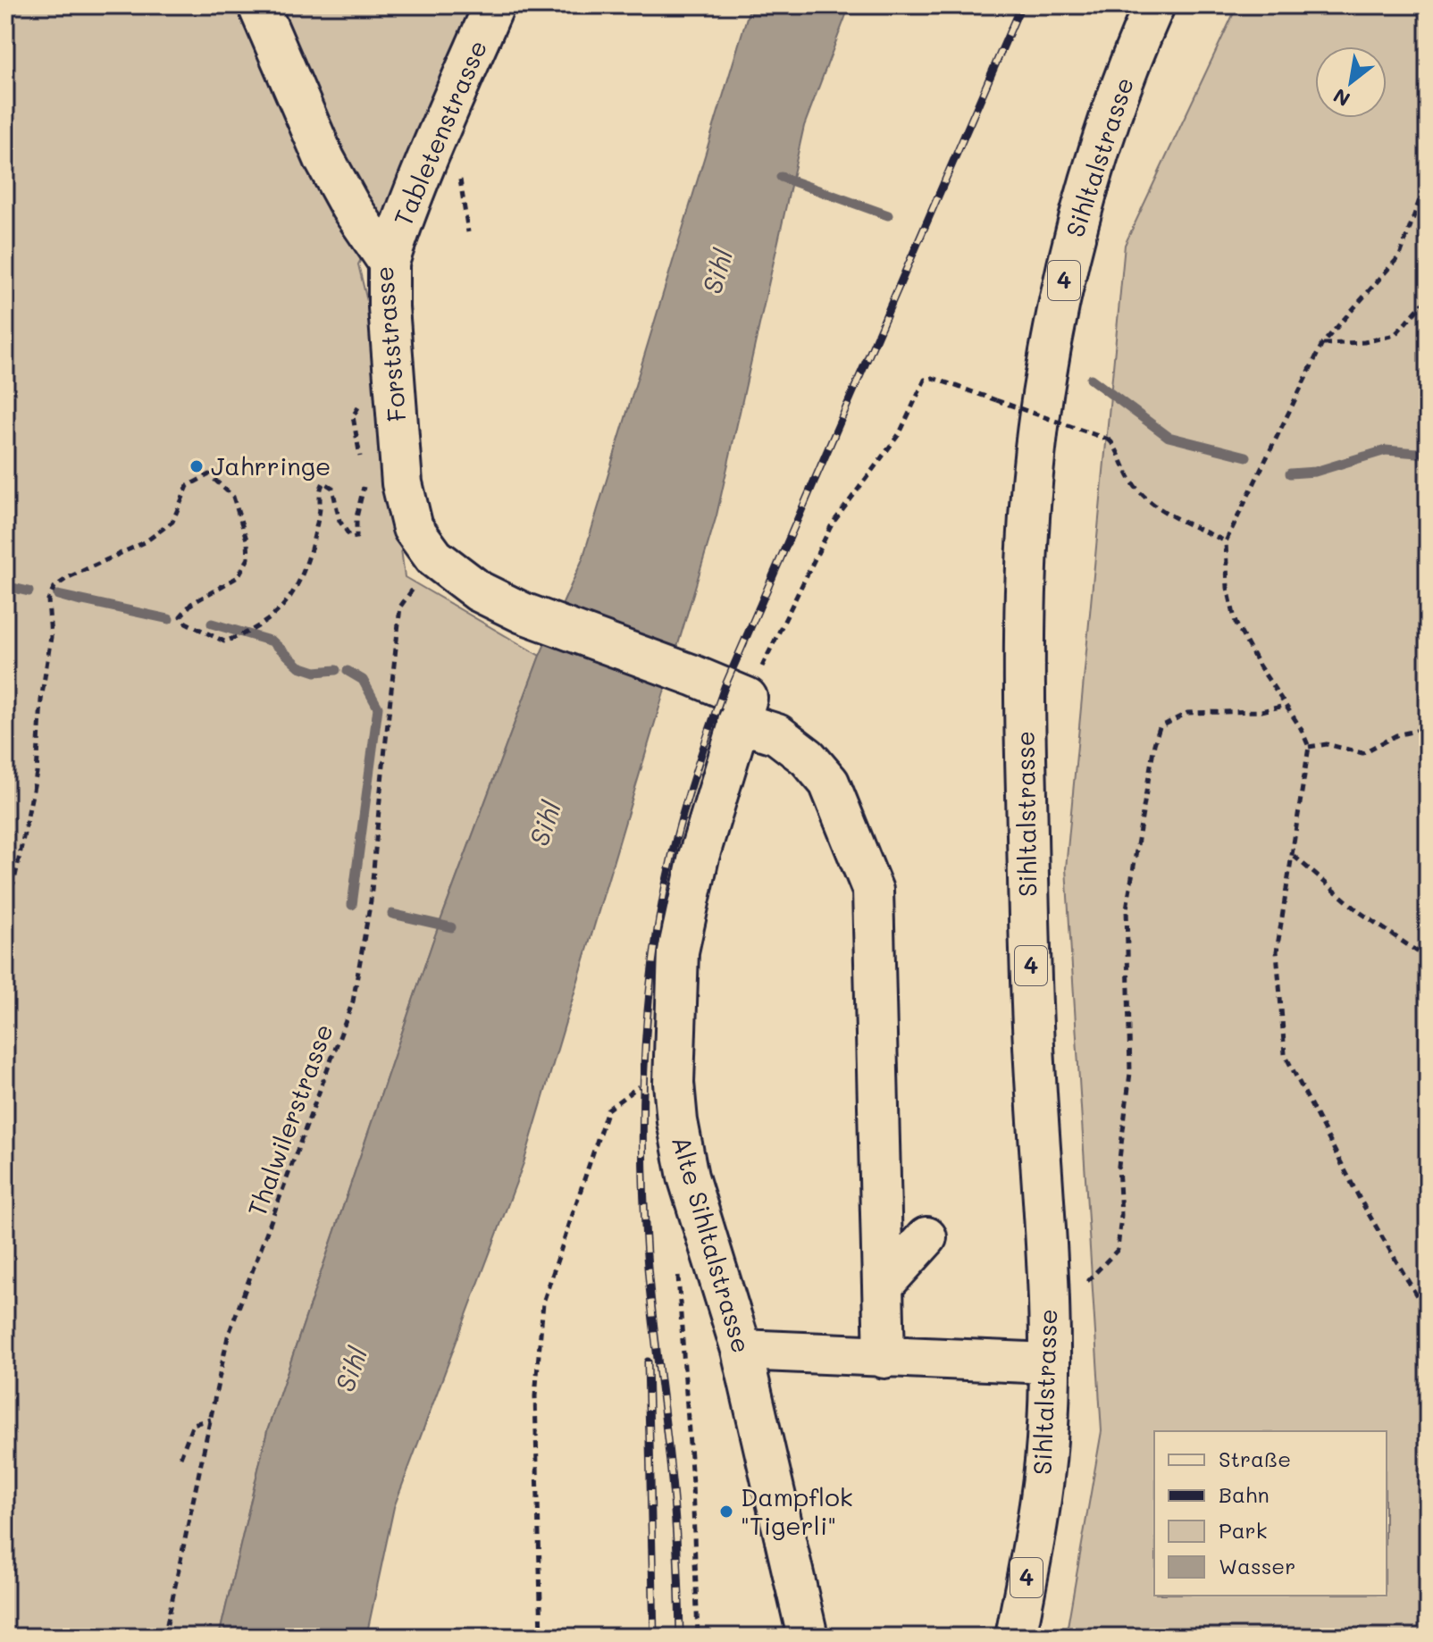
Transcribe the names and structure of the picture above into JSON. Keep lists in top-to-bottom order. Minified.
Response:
{"streets":{"street":["Tabletenstrasse","Sihltalstrasse","4","Forststrasse","Alte Sihltalstrasse"],"path":["Thalwilerstrasse"]},"crossings":[["Tabletenstrasse","Forststrasse"],["Forststrasse","Alte Sihltalstrasse"]],"water":["Sihl"],"places":["Jahrringe","Dampflok \"Tigerli\""],"legend":["Straße","Bahn","Park","Wasser"],"north":"bottom left"}
